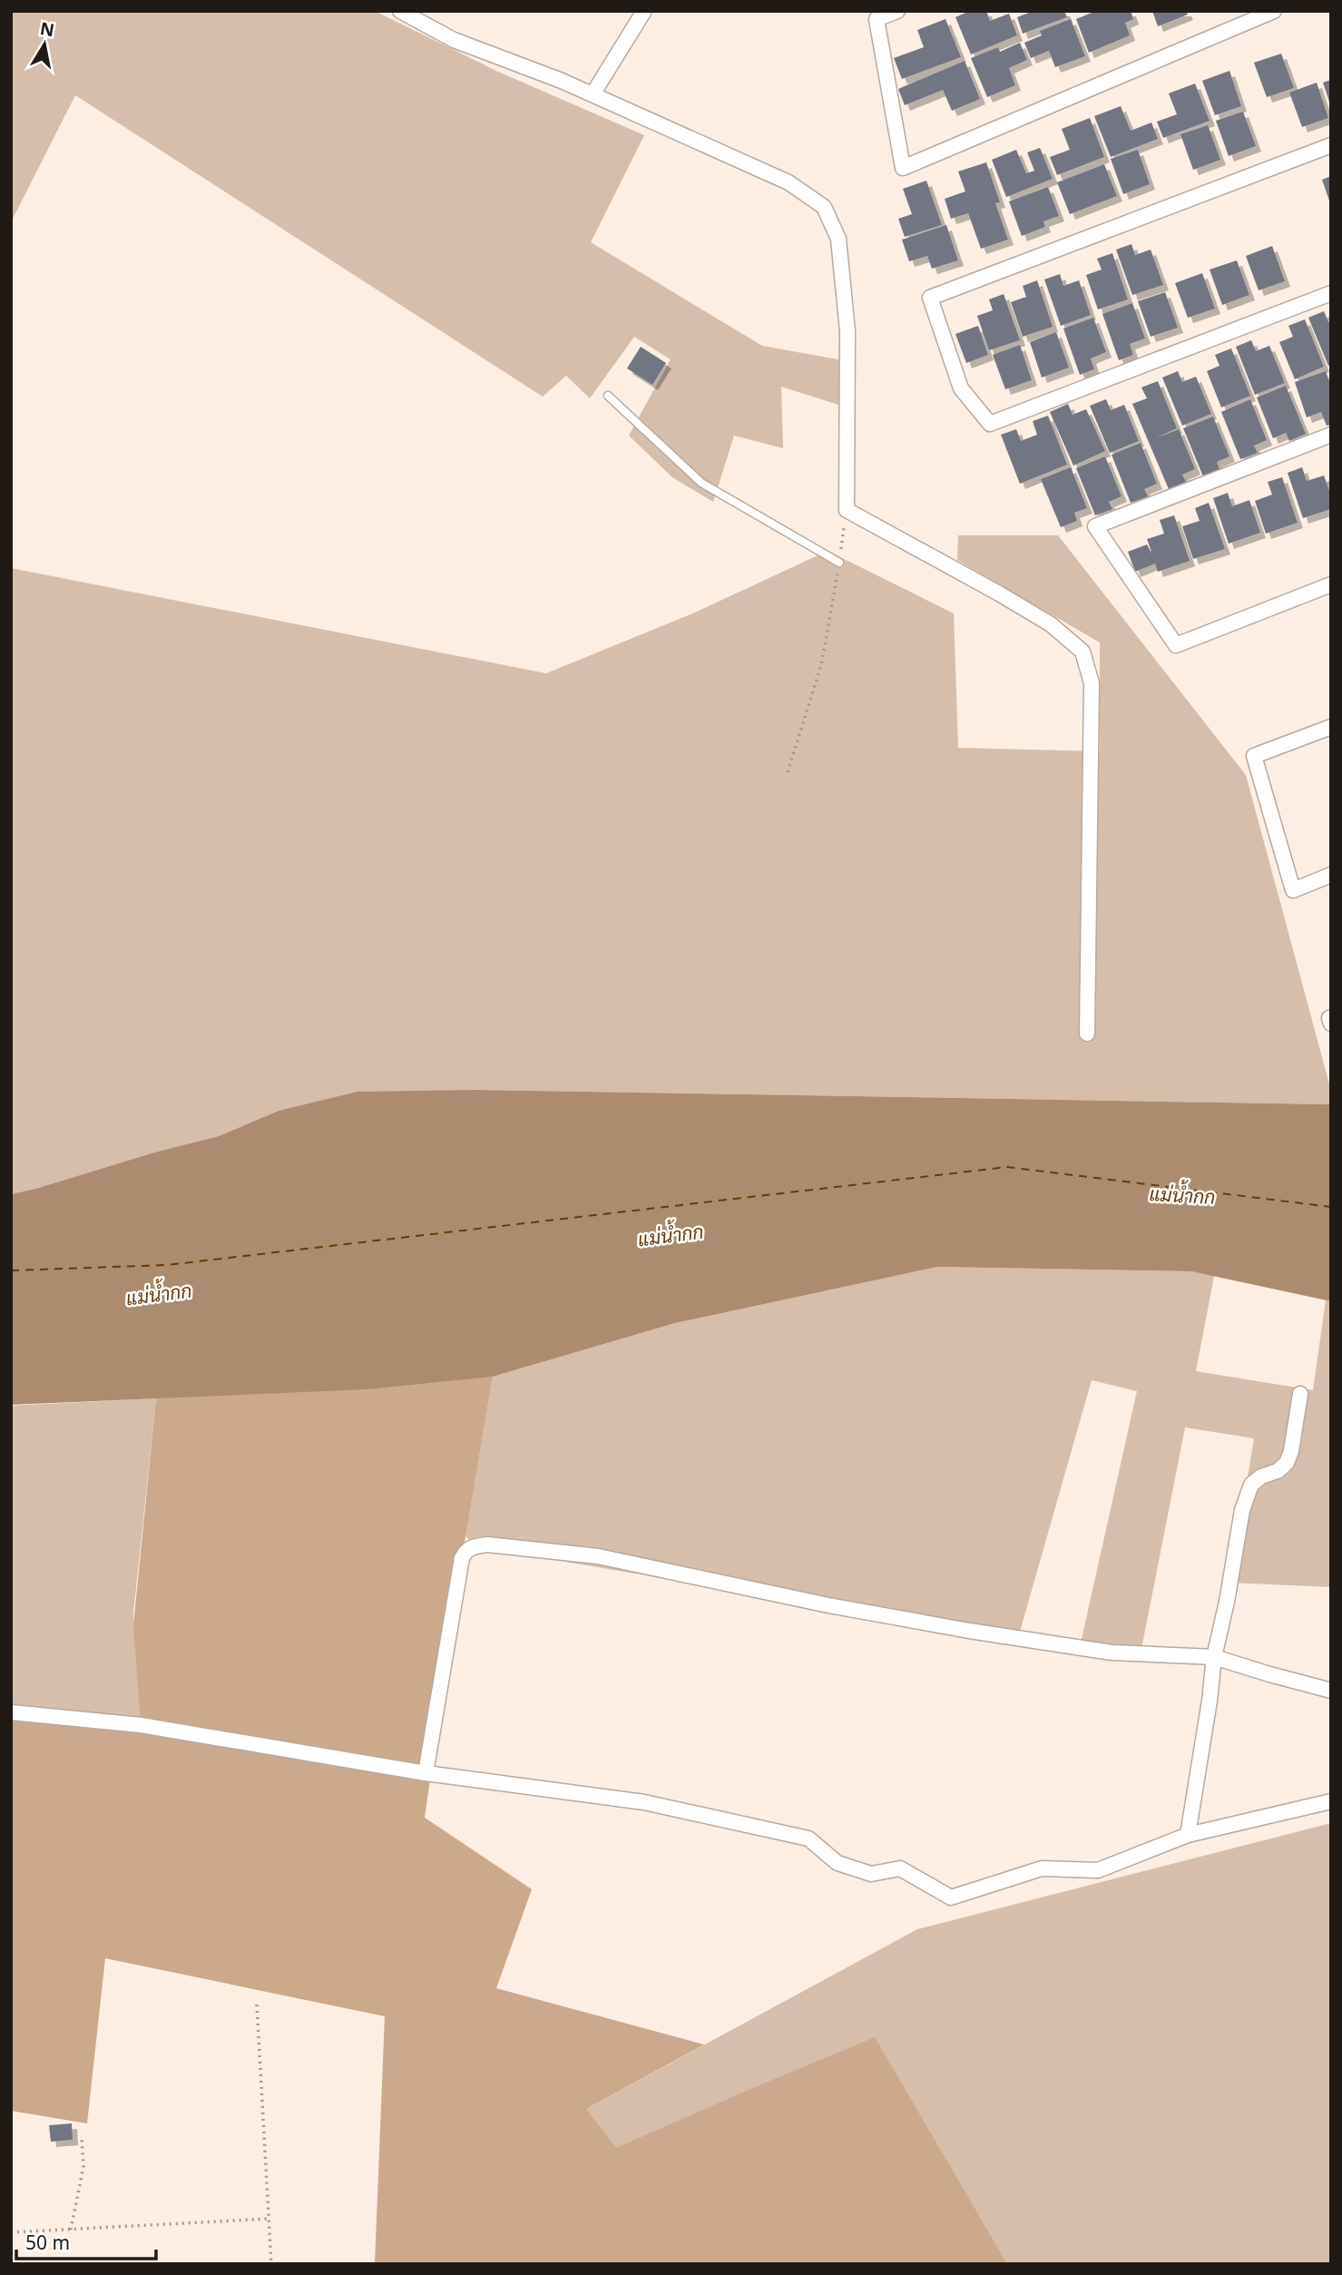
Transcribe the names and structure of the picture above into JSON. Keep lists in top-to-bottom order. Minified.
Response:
{"water":["แม่น้ำกก"],"scale_bar":"50 m","north":"top"}
